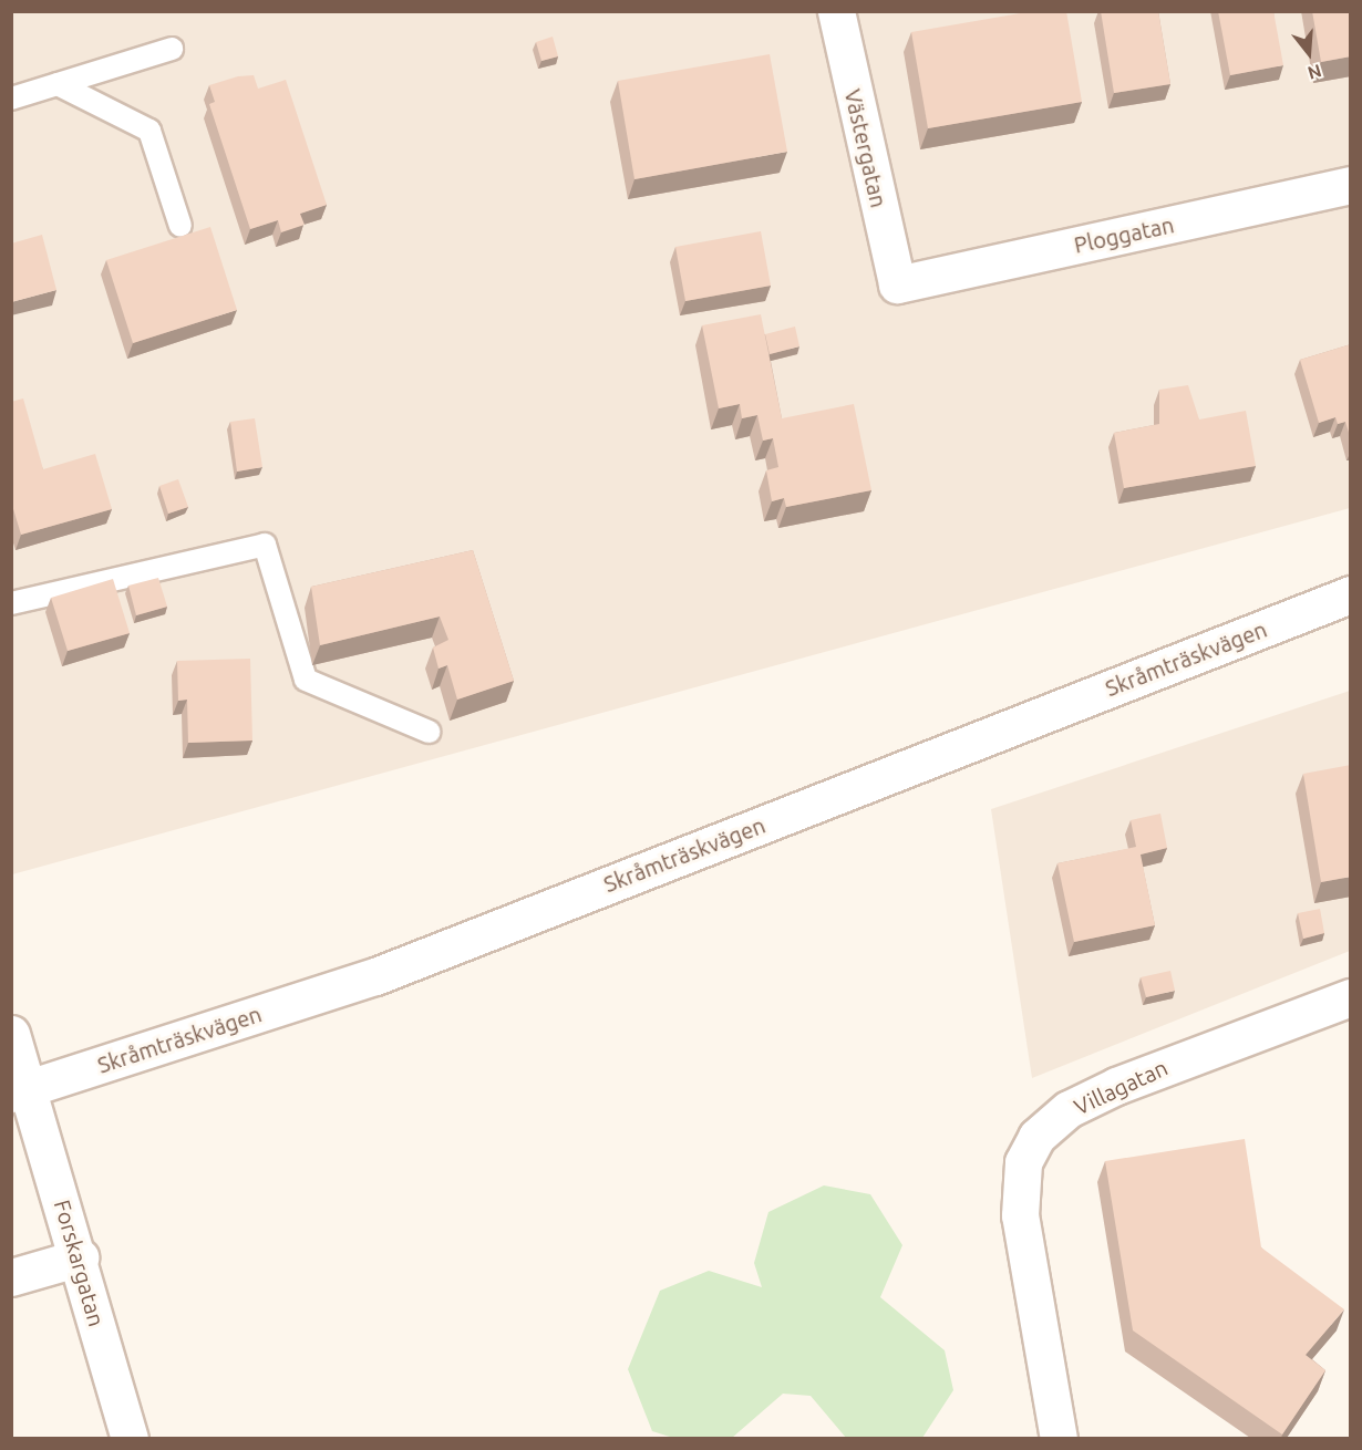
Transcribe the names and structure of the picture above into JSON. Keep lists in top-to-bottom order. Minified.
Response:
{"streets":{"street":["Västergatan","Ploggatan","Skråmträskvägen","Villagatan","Forskargatan"]},"crossings":[["Västergatan","Ploggatan"],["Skråmträskvägen","Forskargatan"]],"north":"bottom"}
